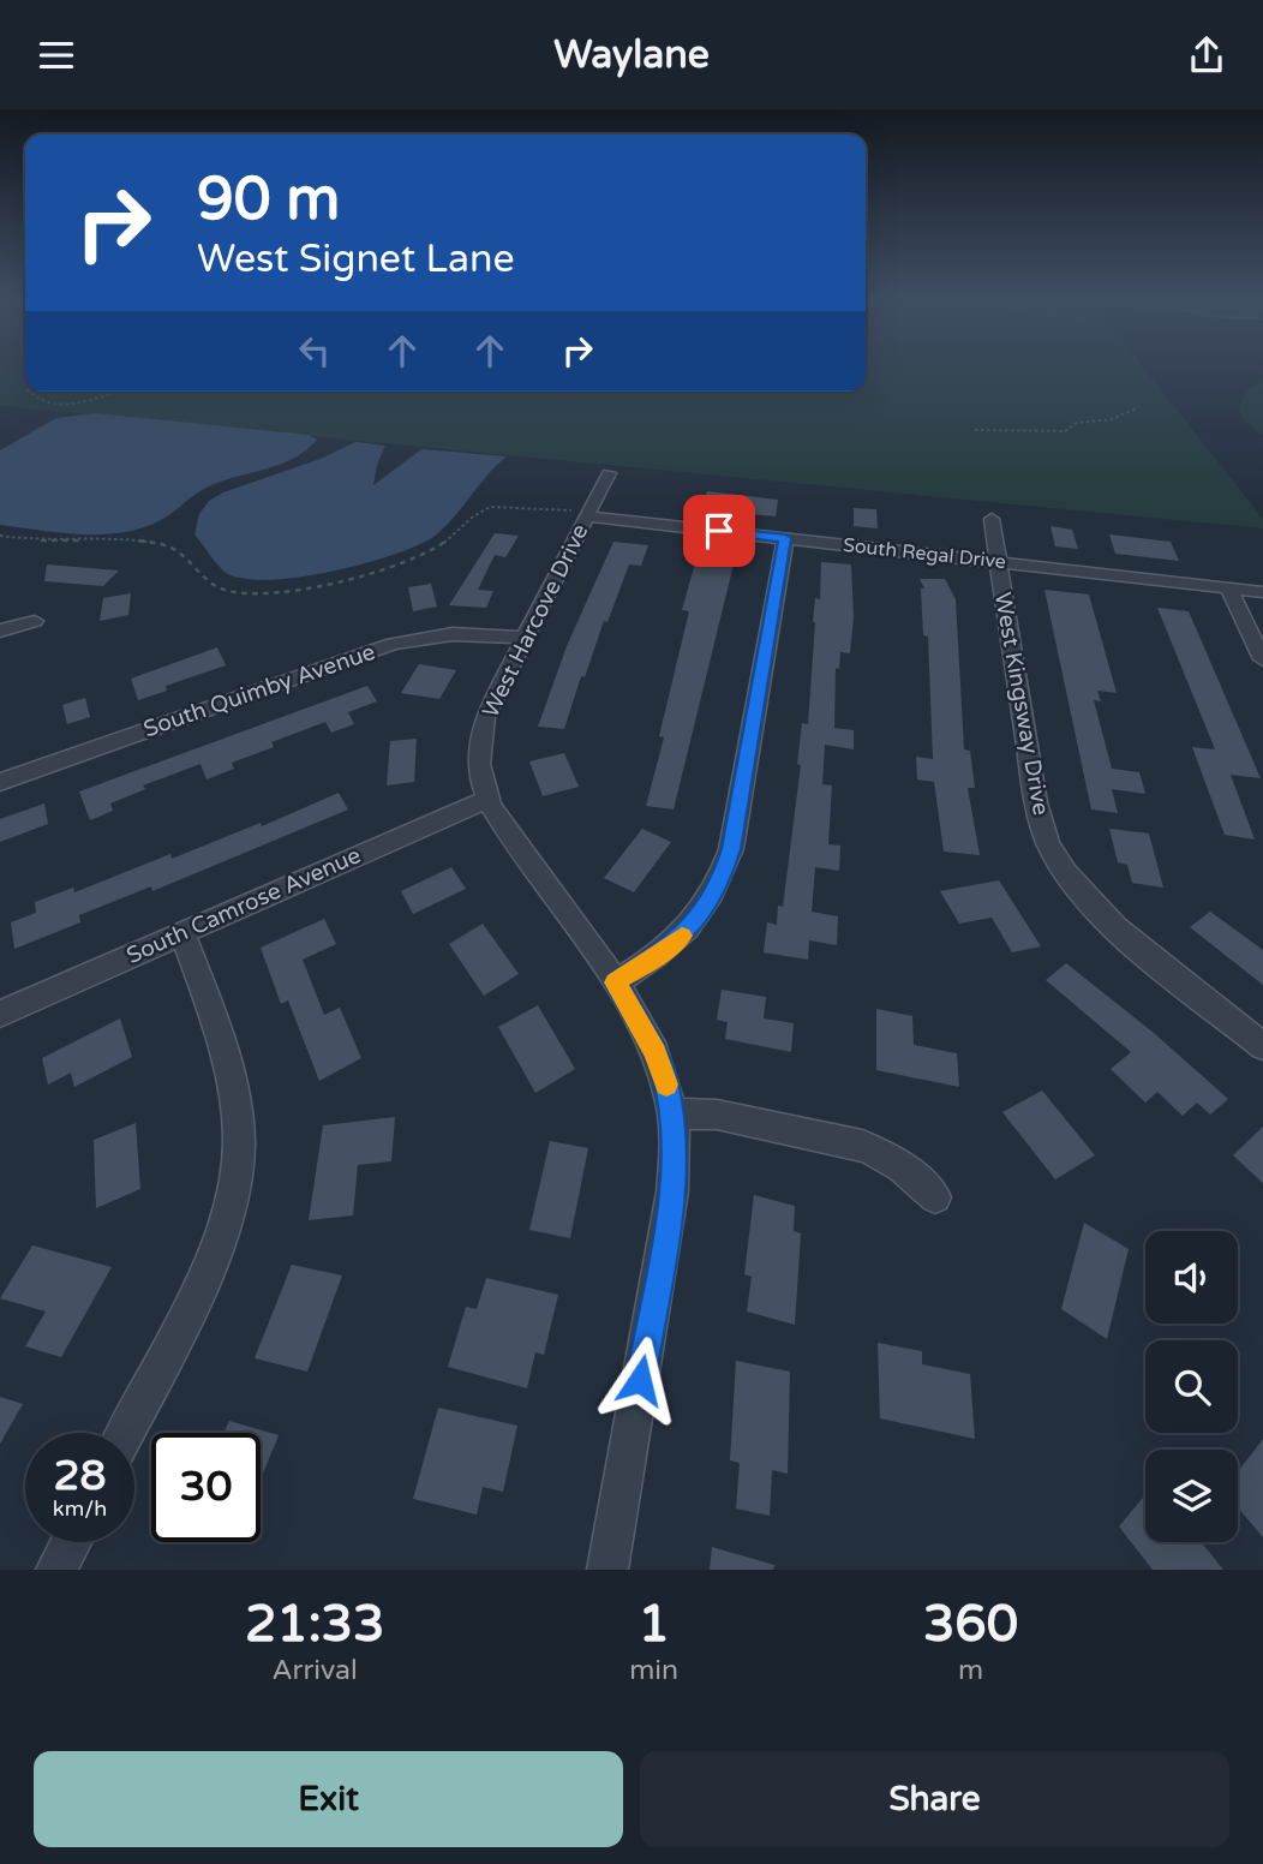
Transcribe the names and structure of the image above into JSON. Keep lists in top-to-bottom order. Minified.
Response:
{"streets":{"street":["South Regal Drive","West Harcove Drive","South Quimby Avenue","West Kingsway Drive","South Camrose Avenue"]},"crossings":[["South Regal Drive","West Harcove Drive"],["South Regal Drive","West Kingsway Drive"],["West Harcove Drive","South Quimby Avenue"],["West Harcove Drive","South Camrose Avenue"]],"page":{"header":"Waylane","turn":["90 m","West Signet Lane"],"speed":"28 km/h","limit":"30","eta":["21:33","Arrival","1","min","360","m"],"buttons":["Exit","Share"]}}
